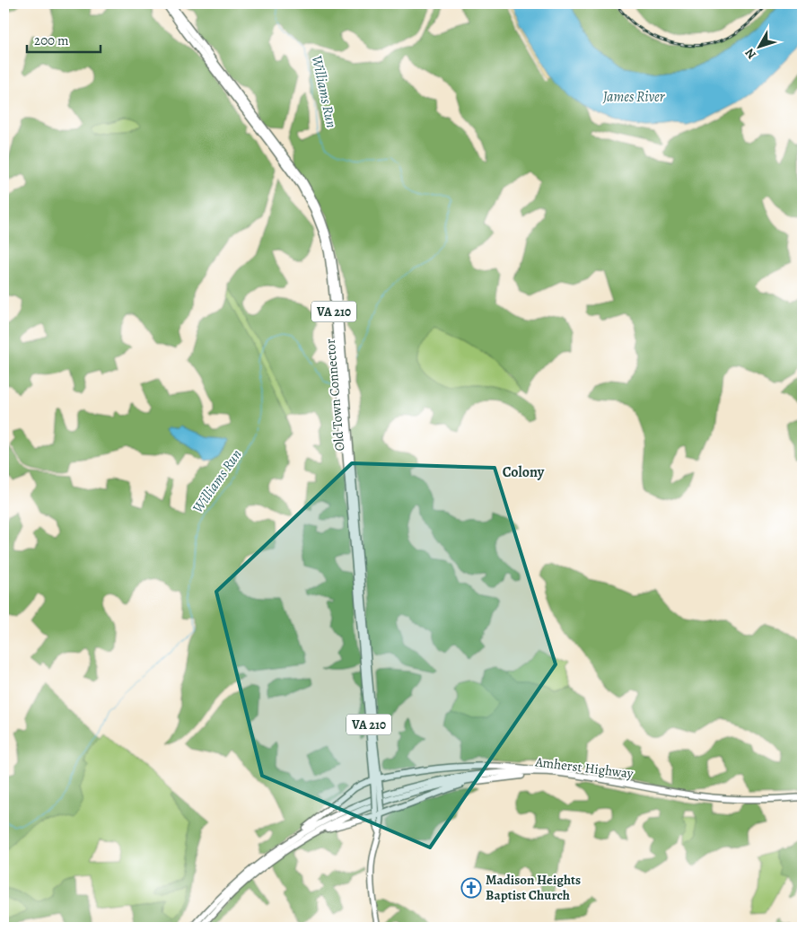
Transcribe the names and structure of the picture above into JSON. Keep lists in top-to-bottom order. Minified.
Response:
{"streets":{"highway":["VA 210","Old Town Connector","Amherst Highway"]},"districts":["Colony"],"water":["Williams Run","James River"],"places":{"church":["Madison Heights Baptist Church"]},"scale_bar":"200 m","north":"bottom left"}
